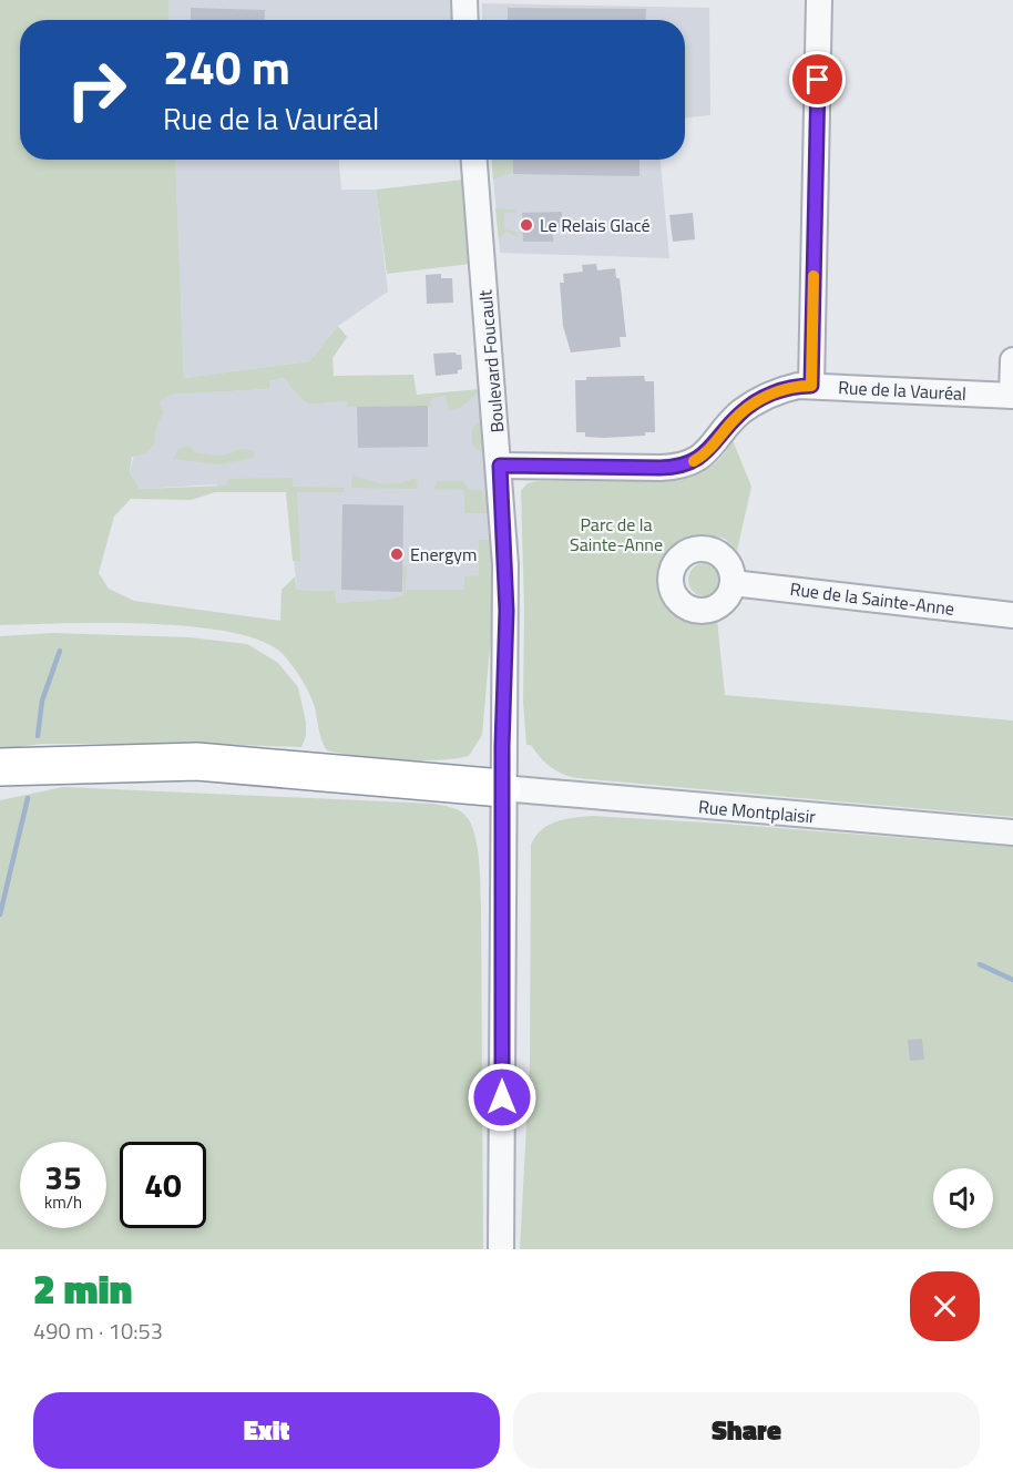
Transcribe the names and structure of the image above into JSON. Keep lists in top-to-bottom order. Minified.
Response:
{"streets":{"street":["Boulevard Foucault","Rue de la Vauréal","Rue de la Sainte-Anne","Rue Montplaisir"]},"crossings":[["Boulevard Foucault","Rue de la Vauréal"],["Boulevard Foucault","Rue Montplaisir"]],"parks":["Parc de la Sainte-Anne"],"places":["Le Relais Glacé","Energym"],"page":{"turn":["240 m","Rue de la Vauréal"],"speed":"35 km/h","limit":"40","heading":["2 min","490 m · 10:53"],"buttons":["Exit","Share"]}}
